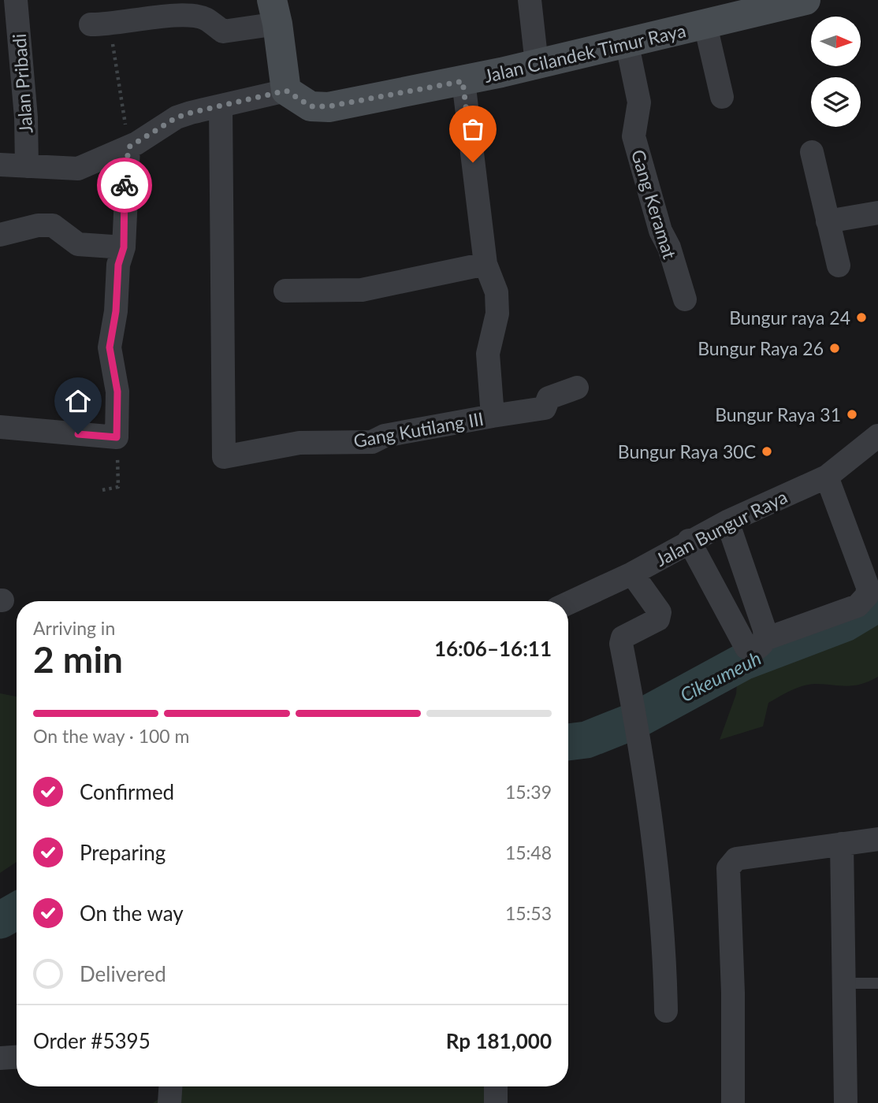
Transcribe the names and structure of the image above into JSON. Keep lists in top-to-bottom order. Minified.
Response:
{"streets":{"street":["Jalan Cilandek Timur Raya","Jalan Pribadi","Gang Keramat","Gang Kutilang III","Jalan Bungur Raya"]},"crossings":[["Jalan Cilandek Timur Raya","Gang Keramat"],["Jalan Cilandek Timur Raya","Gang Kutilang III"]],"water":["Cikeumeuh"],"places":["Bungur raya 24","Bungur Raya 26","Bungur Raya 31","Bungur Raya 30C"],"north":"right","page":{"heading":["2 min","Arriving in","16:06–16:11"],"panel":["Order #5395","Rp 181,000"],"bar":"On the way · 100 m","list":[["Confirmed","15:39"],["Preparing","15:48"],["On the way","15:53"],"Delivered"]}}
